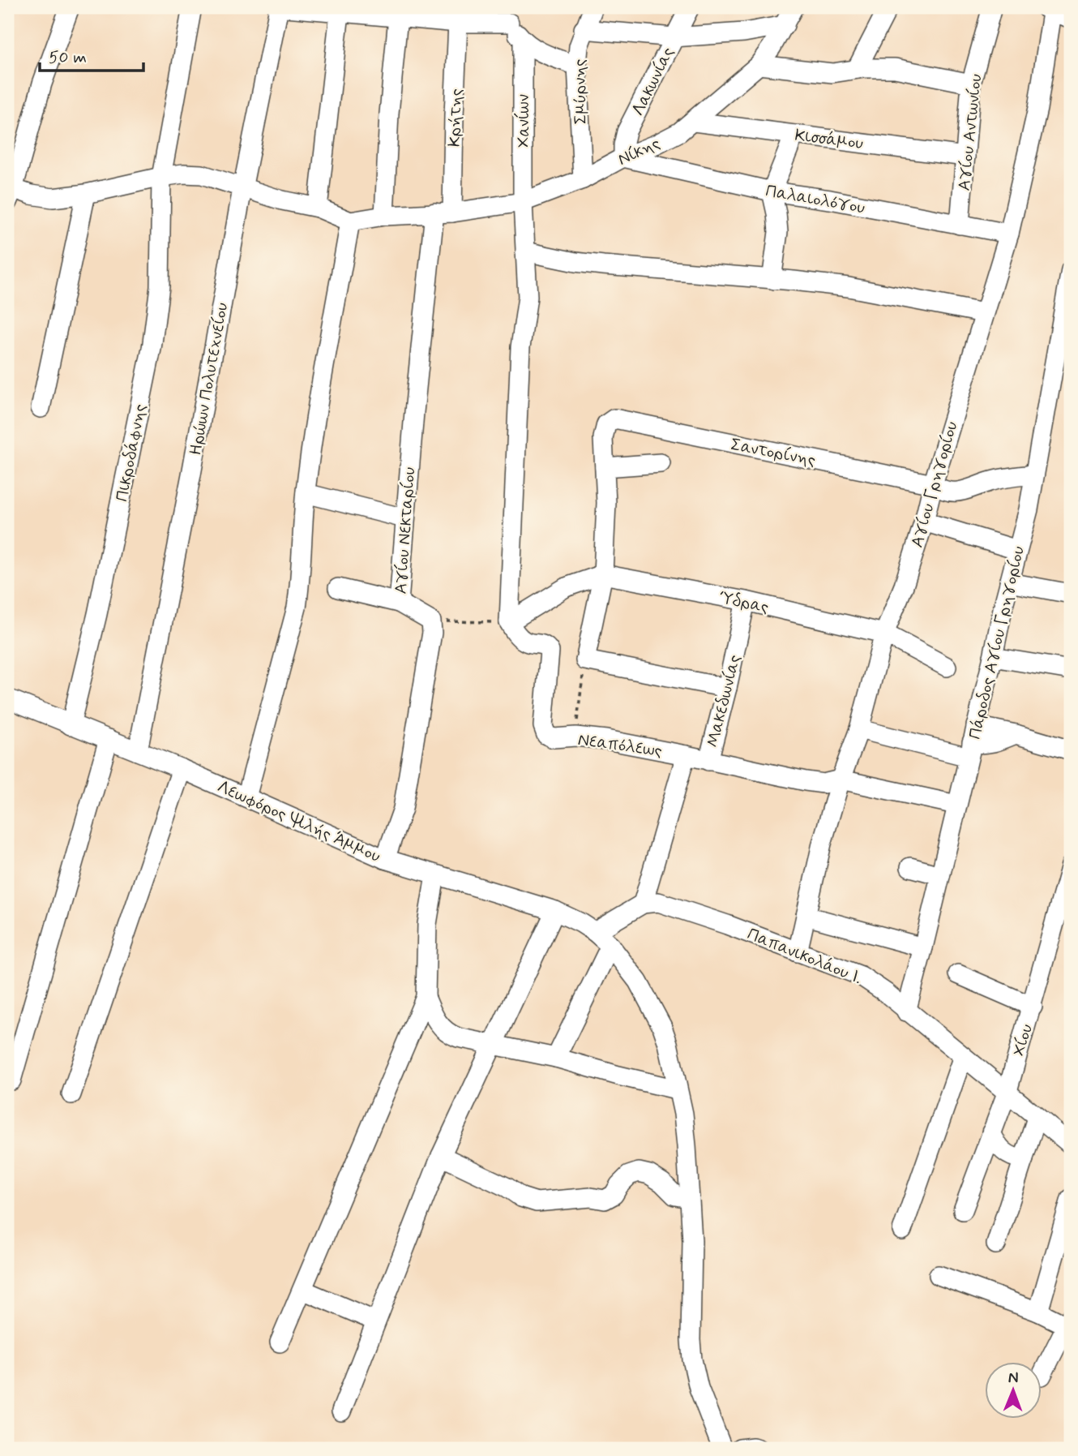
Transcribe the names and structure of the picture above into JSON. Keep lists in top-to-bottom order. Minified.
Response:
{"streets":{"street":["Λακωνίας","Σμύρνης","Κρήτης","Χανίων","Αγίου Αντωνίου","Κισσάμου","Νίκης","Παλαιολόγου","Ηρώων Πολυτεχνείου","Σαντορίνης","Πικροδάφνης","Αγίου Γρηγορίου","Αγίου Νεκταρίου","Ύδρας","Πάροδος Αγίου Γρηγορίου","Μακεδωνίας","Νεαπόλεως","Λεωφόρος Ψιλής Άμμου","Παπανικολάου Ι.","Χίου"]},"crossings":[["Λακωνίας","Νίκης"],["Λακωνίας","Παλαιολόγου"],["Σμύρνης","Νίκης"],["Κρήτης","Νίκης"],["Κρήτης","Αγίου Νεκταρίου"],["Χανίων","Νίκης"],["Χανίων","Νεαπόλεως"],["Αγίου Αντωνίου","Κισσάμου"],["Αγίου Αντωνίου","Παλαιολόγου"],["Κισσάμου","Νίκης"],["Νίκης","Παλαιολόγου"],["Νίκης","Αγίου Νεκταρίου"],["Παλαιολόγου","Αγίου Γρηγορίου"],["Ηρώων Πολυτεχνείου","Λεωφόρος Ψιλής Άμμου"],["Σαντορίνης","Αγίου Γρηγορίου"],["Σαντορίνης","Πάροδος Αγίου Γρηγορίου"],["Πικροδάφνης","Λεωφόρος Ψιλής Άμμου"],["Αγίου Γρηγορίου","Ύδρας"],["Αγίου Γρηγορίου","Παπανικολάου Ι."],["Ύδρας","Μακεδωνίας"],["Πάροδος Αγίου Γρηγορίου","Παπανικολάου Ι."],["Μακεδωνίας","Νεαπόλεως"],["Μακεδωνίας","Παπανικολάου Ι."],["Παπανικολάου Ι.","Χίου"]],"scale_bar":"50 m","north":"top"}
